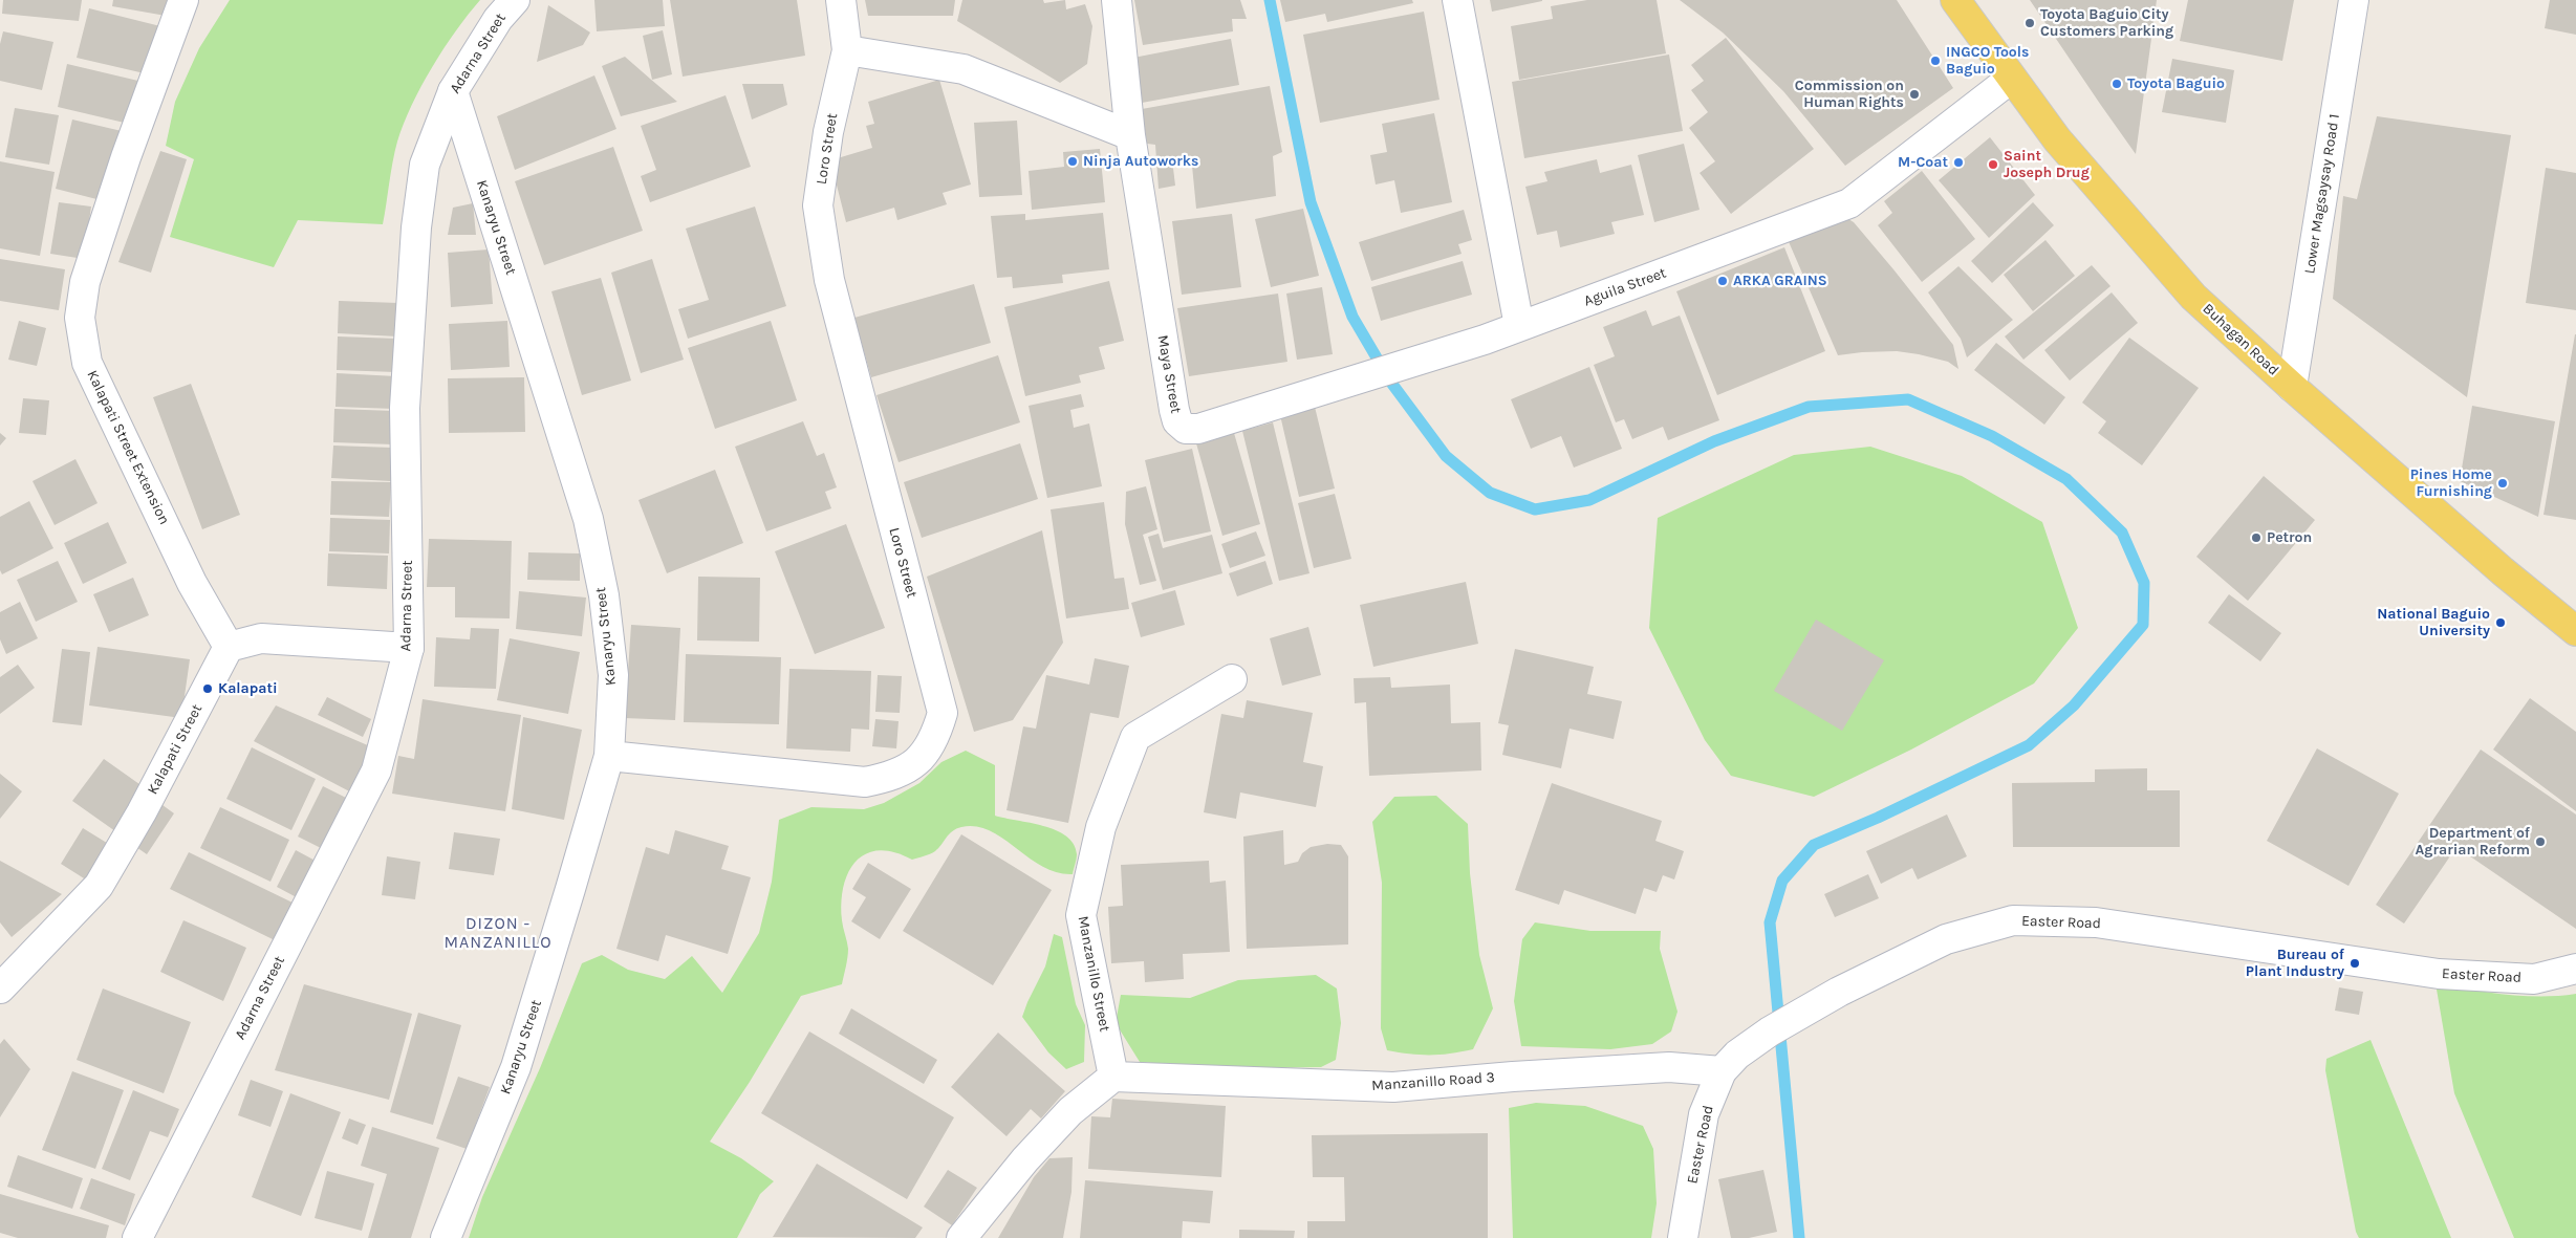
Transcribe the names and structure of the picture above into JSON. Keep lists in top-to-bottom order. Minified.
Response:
{"streets":{"main road":["Buhagan Road"],"street":["Adarna Street","Loro Street","Lower Magsaysay Road 1","Kanaryu Street","Aguila Street","Maya Street","Kalapati Street Extension","Kalapati Street","Easter Road","Manzanillo Street","Manzanillo Road 3"]},"crossings":[["Adarna Street","Kanaryu Street"],["Loro Street","Kanaryu Street"],["Lower Magsaysay Road 1","Buhagan Road"],["Aguila Street","Buhagan Road"],["Aguila Street","Maya Street"],["Kalapati Street Extension","Kalapati Street"],["Easter Road","Manzanillo Road 3"],["Manzanillo Street","Manzanillo Road 3"]],"districts":["DIZON - MANZANILLO"],"places":["Toyota Baguio City Customers Parking","INGCO Tools Baguio","Toyota Baguio","Commission on Human Rights","Ninja Autoworks","M-Coat","Saint Joseph Drug","ARKA GRAINS","Pines Home Furnishing","Petron","National Baguio University","Kalapati","Department of Agrarian Reform","Bureau of Plant Industry"]}
